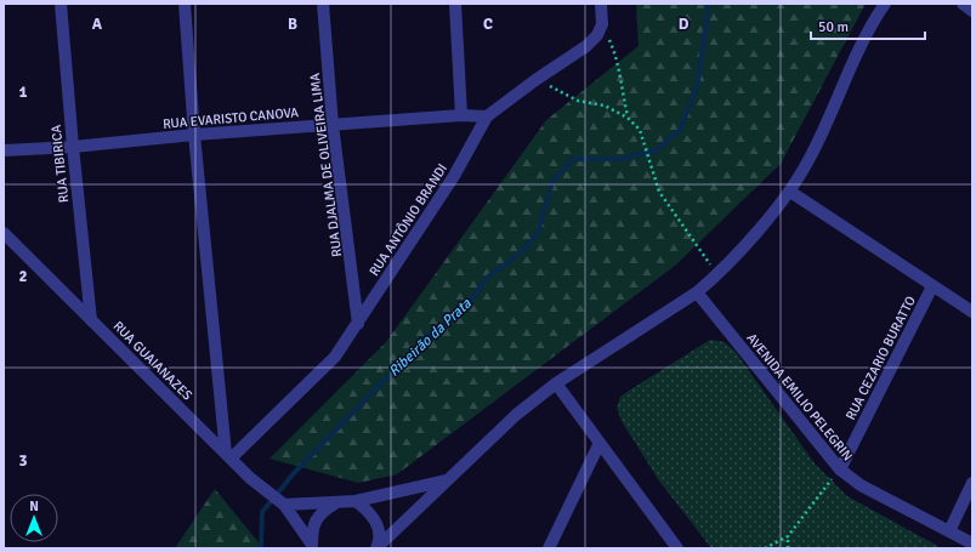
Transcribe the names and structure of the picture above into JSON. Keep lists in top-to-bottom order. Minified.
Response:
{"streets":{"street":["RUA EVARISTO CANOVA","RUA TIBIRICA","RUA DJALMA DE OLIVEIRA LIMA","RUA ANTÔNIO BRANDI","RUA CEZARIO BURATTO","RUA GUAIANAZES","AVENIDA EMILIO PELEGRIN"]},"crossings":[["RUA EVARISTO CANOVA","RUA TIBIRICA"],["RUA EVARISTO CANOVA","RUA DJALMA DE OLIVEIRA LIMA"],["RUA EVARISTO CANOVA","RUA ANTÔNIO BRANDI"],["RUA TIBIRICA","RUA GUAIANAZES"],["RUA DJALMA DE OLIVEIRA LIMA","RUA ANTÔNIO BRANDI"],["RUA ANTÔNIO BRANDI","RUA GUAIANAZES"],["RUA CEZARIO BURATTO","AVENIDA EMILIO PELEGRIN"]],"water":["Ribeirão da Prata"],"scale_bar":"50 m","north":"top","grid":{"columns":["A","B","C","D"],"rows":["1","2","3"]}}
